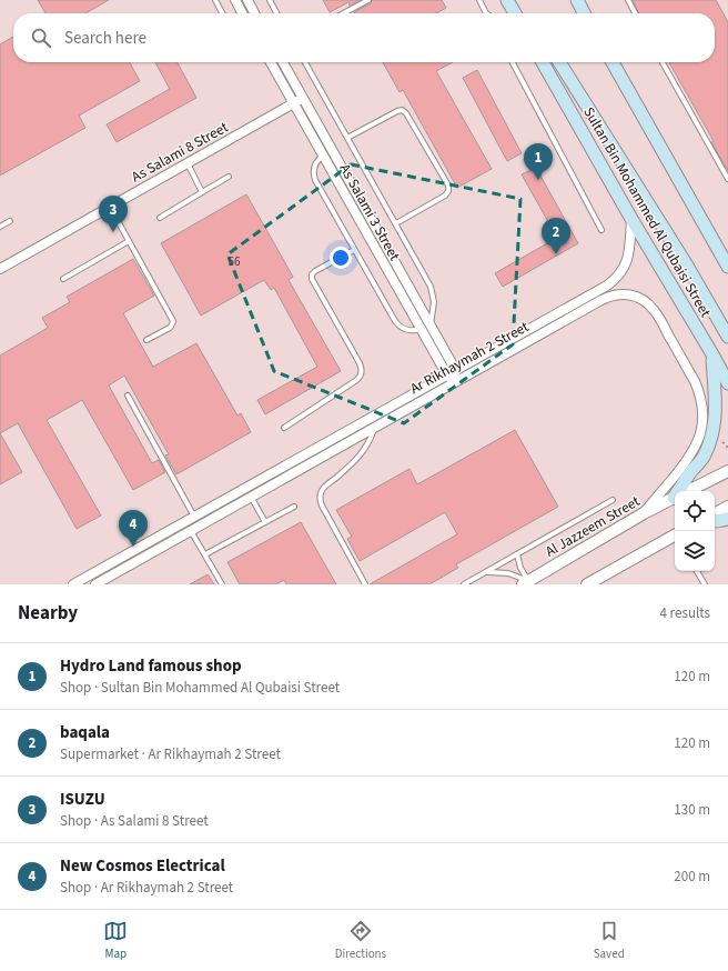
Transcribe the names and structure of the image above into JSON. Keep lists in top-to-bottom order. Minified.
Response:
{"streets":{"main road":["Sultan Bin Mohammed Al Qubaisi Street"],"street":["As Salami 8 Street","As Salami 3 Street","Ar Rikhaymah 2 Street","Al Jazzeem Street"]},"crossings":[["As Salami 8 Street","As Salami 3 Street"],["As Salami 3 Street","Ar Rikhaymah 2 Street"],["Sultan Bin Mohammed Al Qubaisi Street","Ar Rikhaymah 2 Street"],["Ar Rikhaymah 2 Street","Al Jazzeem Street"]],"house_numbers":["56"],"page":{"search":"Search here","pins":["1","3","2","4"],"heading":["Nearby","4 results"],"list":[{"mark":"1","name":"Hydro Land famous shop","note":"Shop · Sultan Bin Mohammed Al Qubaisi Street","value":"120 m"},{"mark":"2","name":"baqala","note":"Supermarket · Ar Rikhaymah 2 Street","value":"120 m"},{"mark":"3","name":"ISUZU","note":"Shop · As Salami 8 Street","value":"130 m"},{"mark":"4","name":"New Cosmos Electrical","note":"Shop · Ar Rikhaymah 2 Street","value":"200 m"}],"nav":["Map","Directions","Saved"]}}
